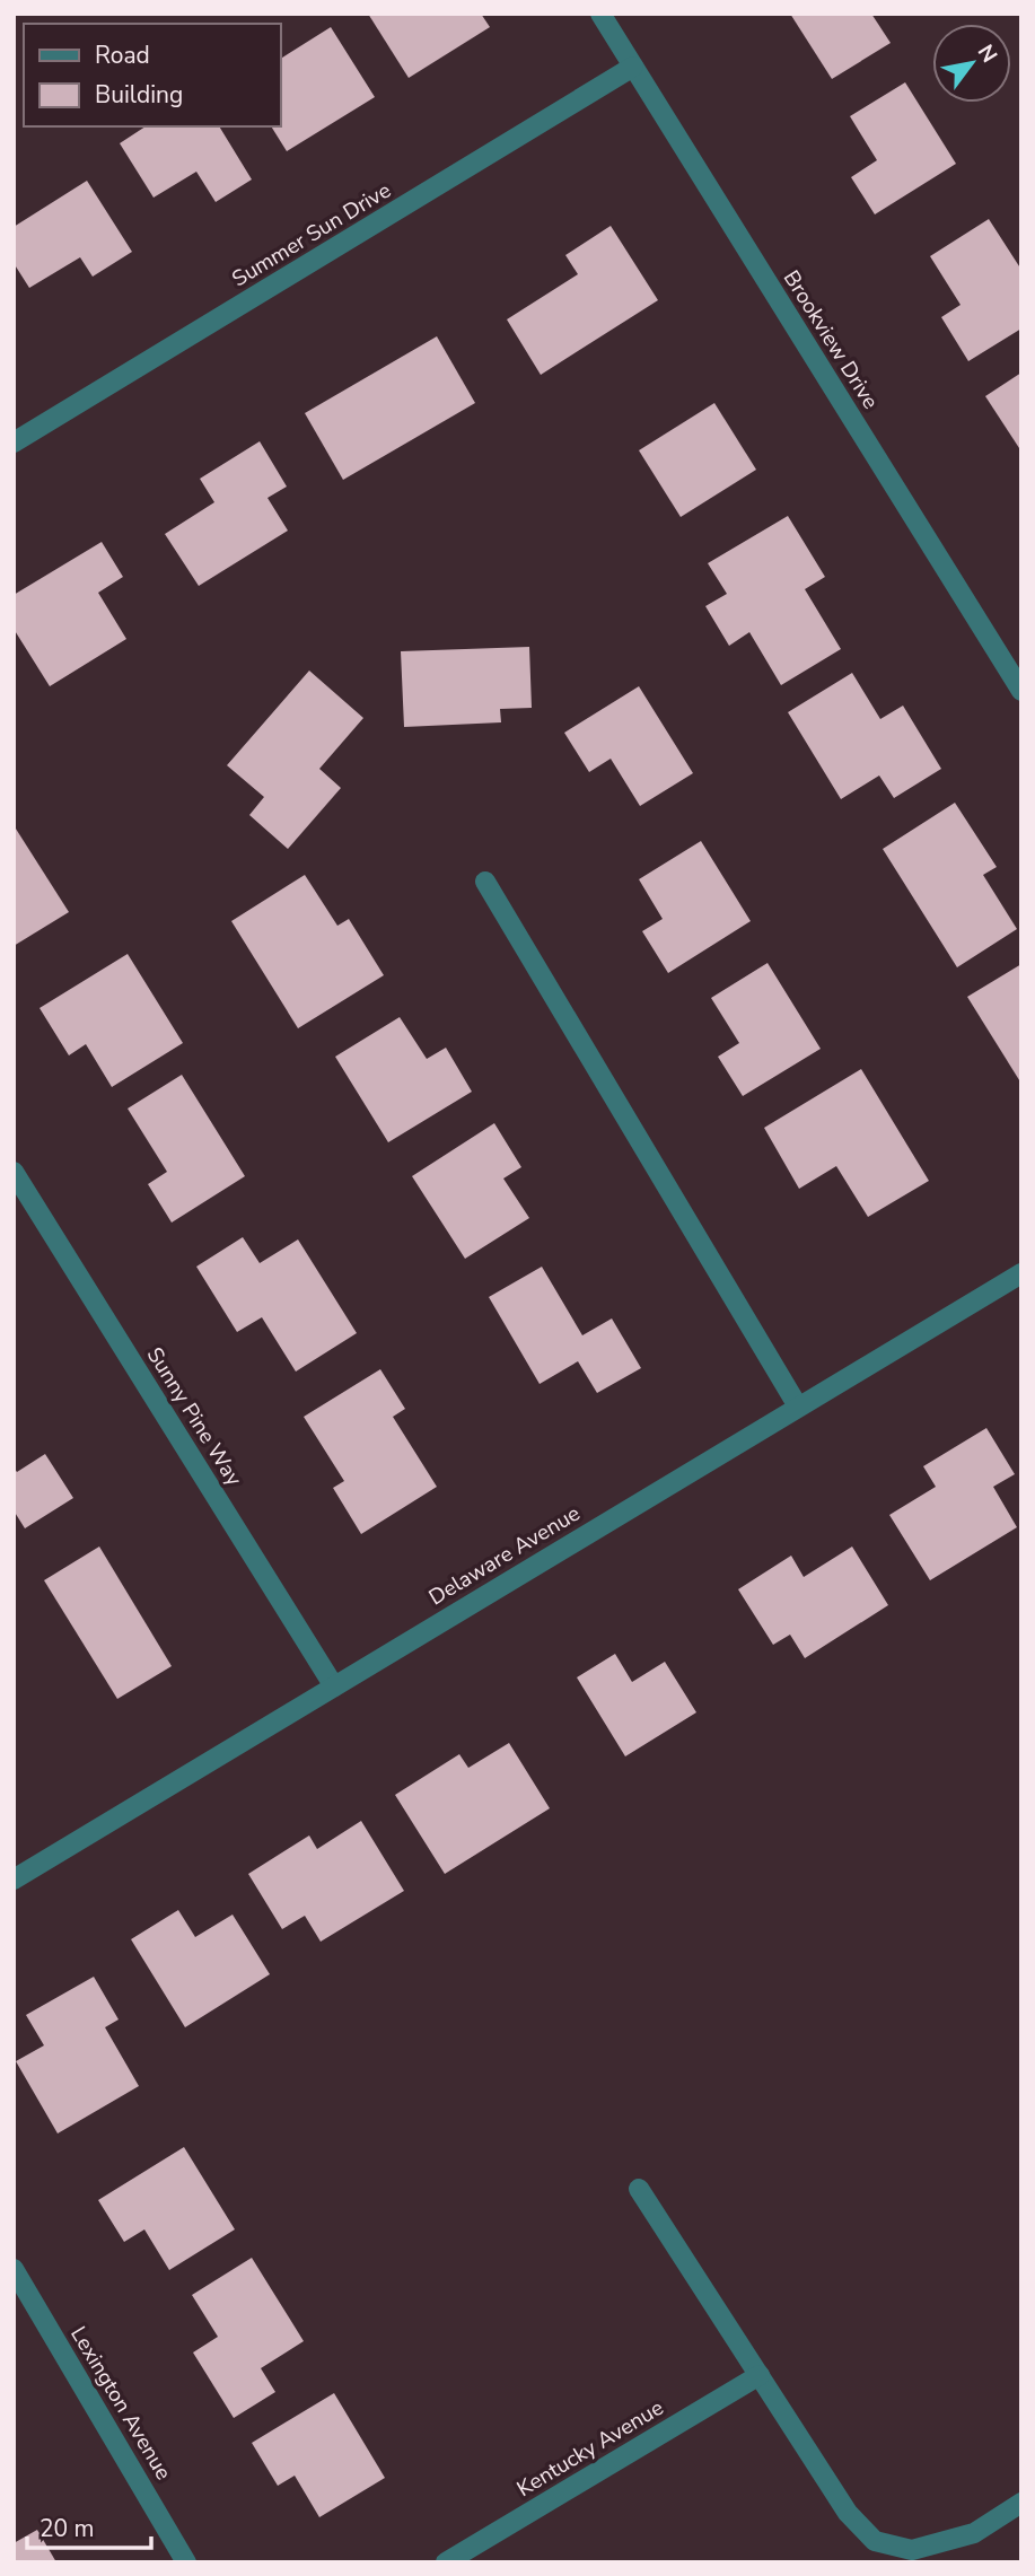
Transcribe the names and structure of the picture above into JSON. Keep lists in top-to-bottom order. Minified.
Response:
{"streets":{"street":["Summer Sun Drive","Brookview Drive","Sunny Pine Way","Delaware Avenue","Lexington Avenue","Kentucky Avenue"]},"crossings":[["Summer Sun Drive","Brookview Drive"],["Sunny Pine Way","Delaware Avenue"]],"legend":["Road","Building"],"scale_bar":"20 m","north":"top right"}
